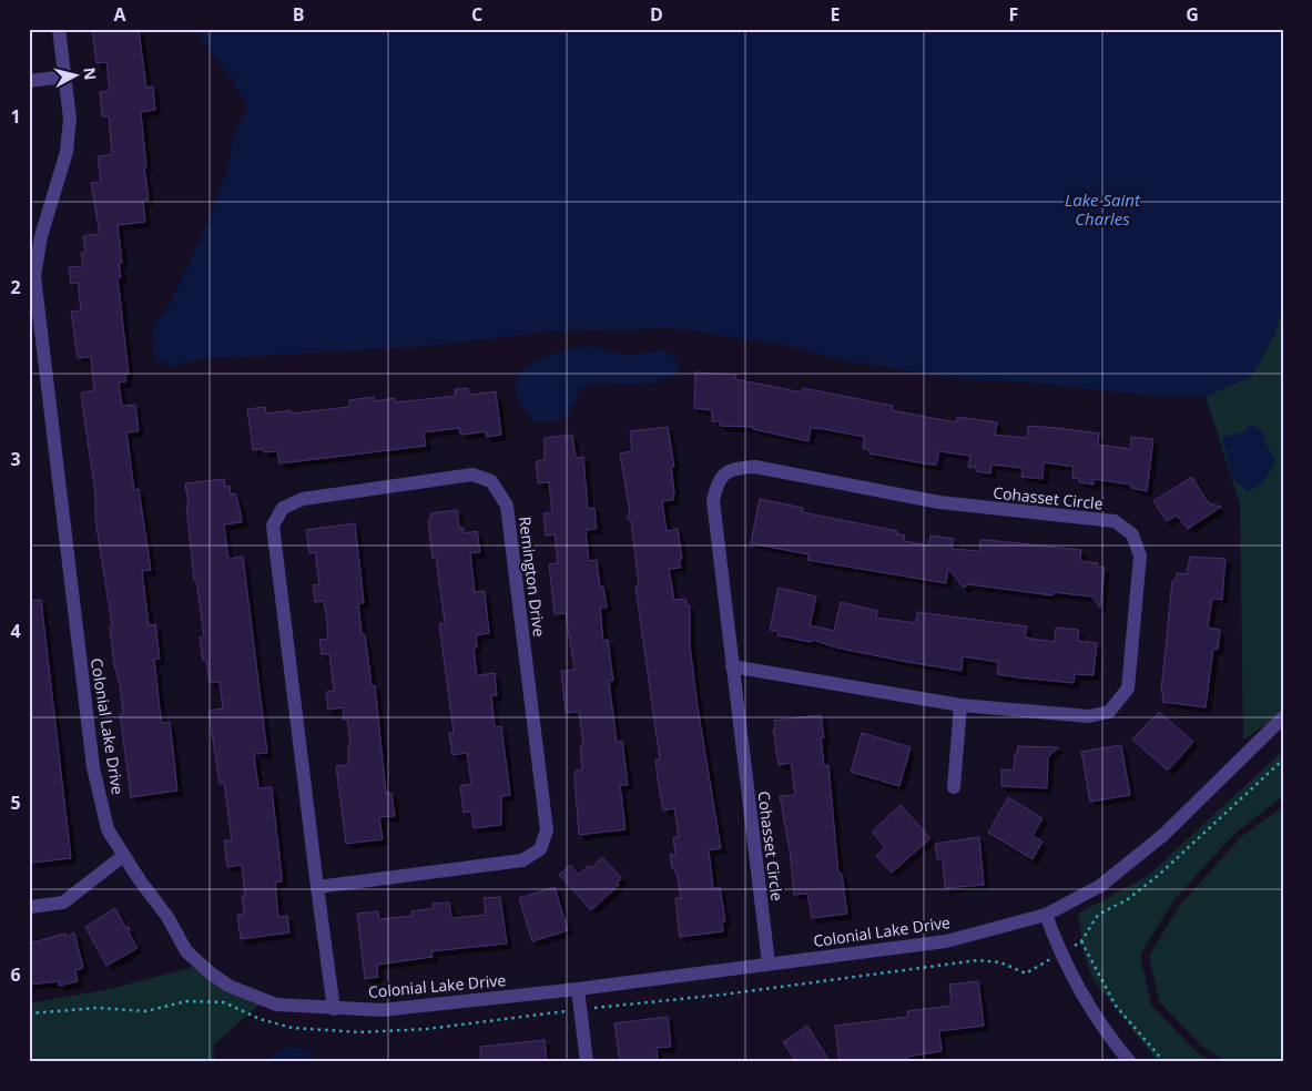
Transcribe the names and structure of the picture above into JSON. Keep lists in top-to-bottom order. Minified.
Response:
{"streets":{"street":["Cohasset Circle","Remington Drive","Colonial Lake Drive"]},"crossings":[["Cohasset Circle","Colonial Lake Drive"],["Remington Drive","Colonial Lake Drive"]],"water":["Lake Saint Charles"],"north":"right","grid":{"columns":["A","B","C","D","E","F","G"],"rows":["1","2","3","4","5","6"]}}
